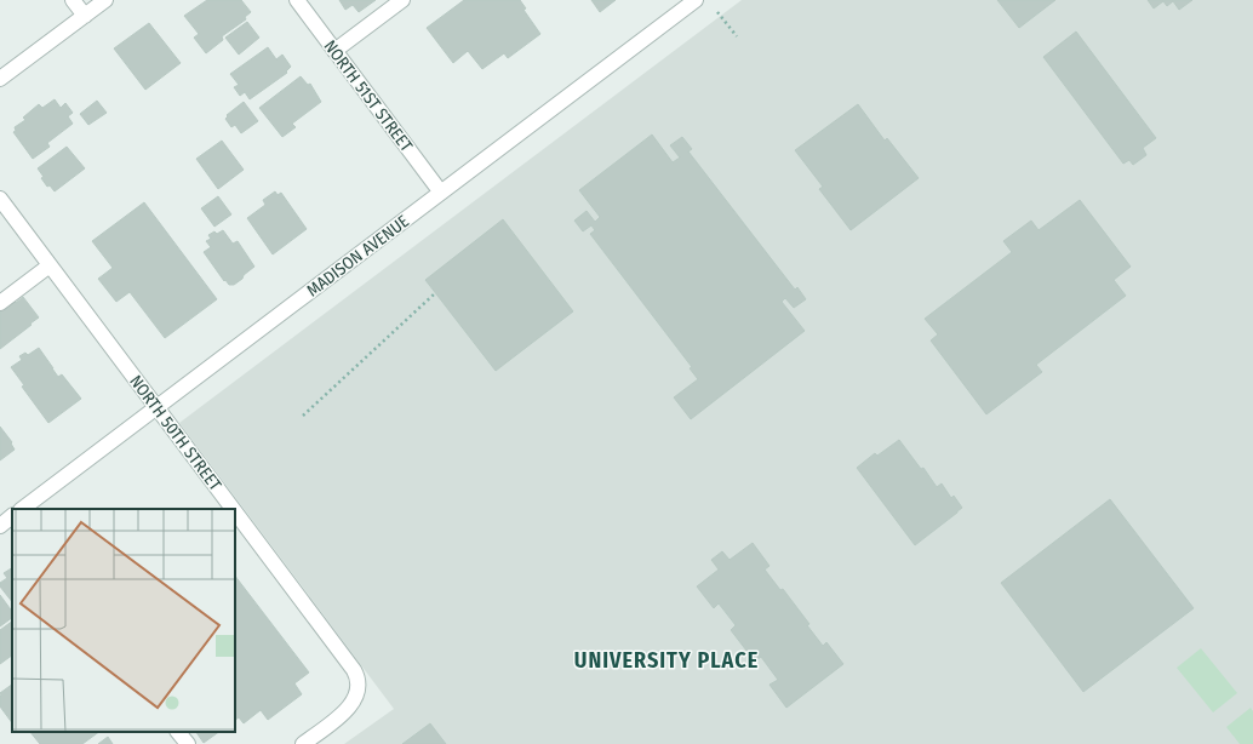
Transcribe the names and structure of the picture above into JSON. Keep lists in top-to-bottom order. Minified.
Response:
{"streets":{"street":["NORTH 51ST STREET","MADISON AVENUE","NORTH 50TH STREET"]},"crossings":[["NORTH 51ST STREET","MADISON AVENUE"],["MADISON AVENUE","NORTH 50TH STREET"]],"districts":["UNIVERSITY PLACE"]}
